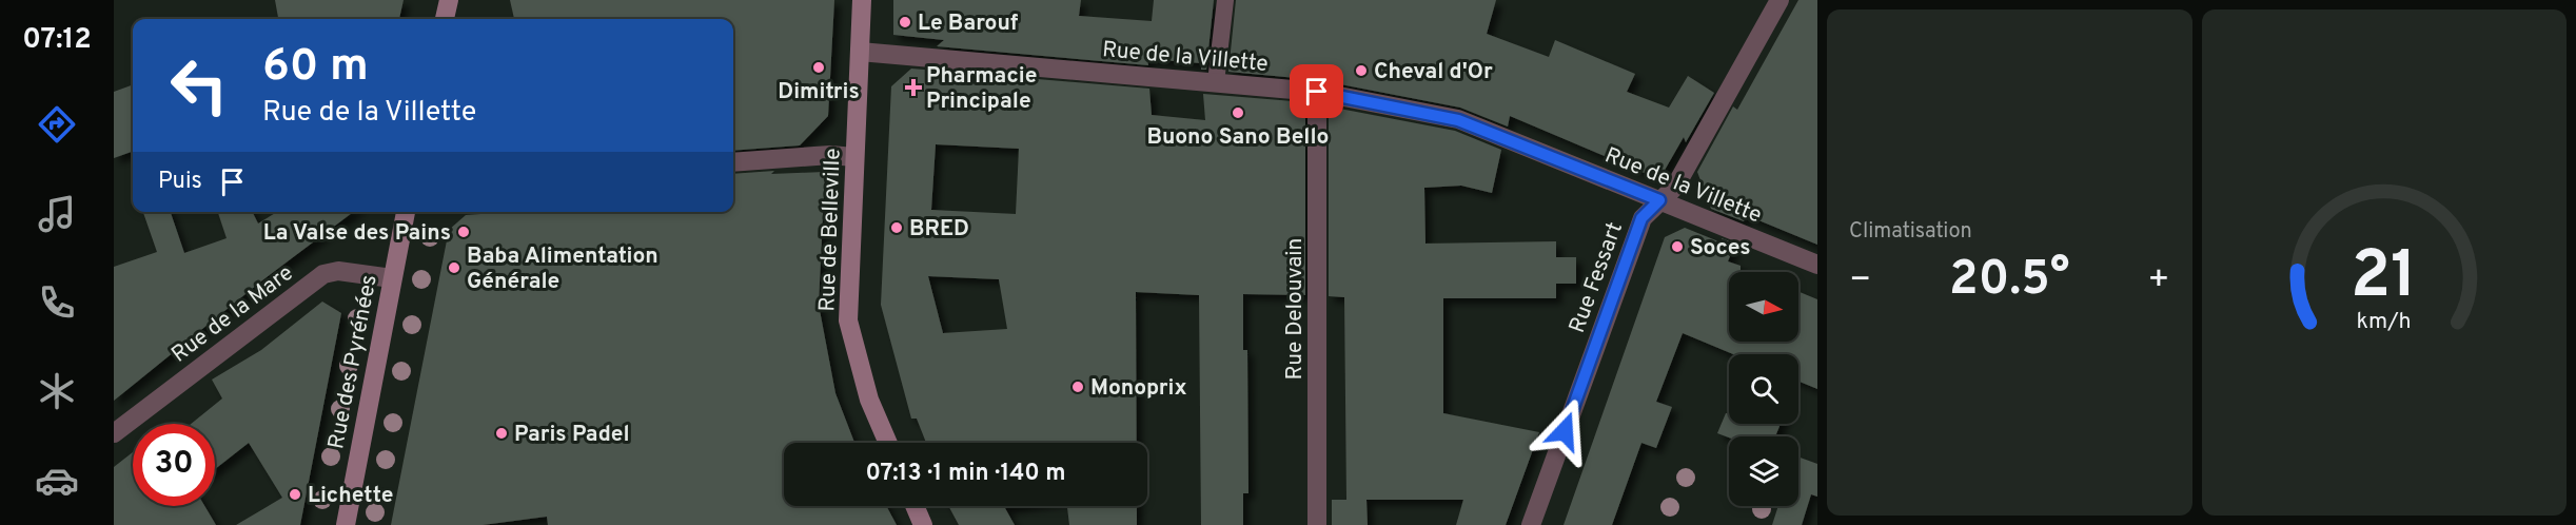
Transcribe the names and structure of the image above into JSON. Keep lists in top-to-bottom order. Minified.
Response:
{"streets":{"main road":["Rue de Belleville","Rue des Pyrénées"],"street":["Rue de la Villette","Rue Fessart","Rue Delouvain","Rue de la Mare"]},"crossings":[["Rue de la Villette","Rue de Belleville"],["Rue de la Villette","Rue Fessart"],["Rue de la Villette","Rue Delouvain"],["Rue de la Mare","Rue des Pyrénées"]],"places":{"other":["Le Barouf","Dimitris","Cheval d'Or","Buono Sano Bello","BRED","La Valse des Pains","Soces","Baba Alimentation Générale","Monoprix","Paris Padel","Lichette"],"health":["Pharmacie Principale"]},"north":"right","page":{"tabs":"07:12","tile":"Climatisation","turn":["60 m","Rue de la Villette"],"then":"Puis","heat":["−","20.5°","+"],"limit":"30","trip":"07:13 · 1 min · 140 m","gauge":["21","km/h"]}}
